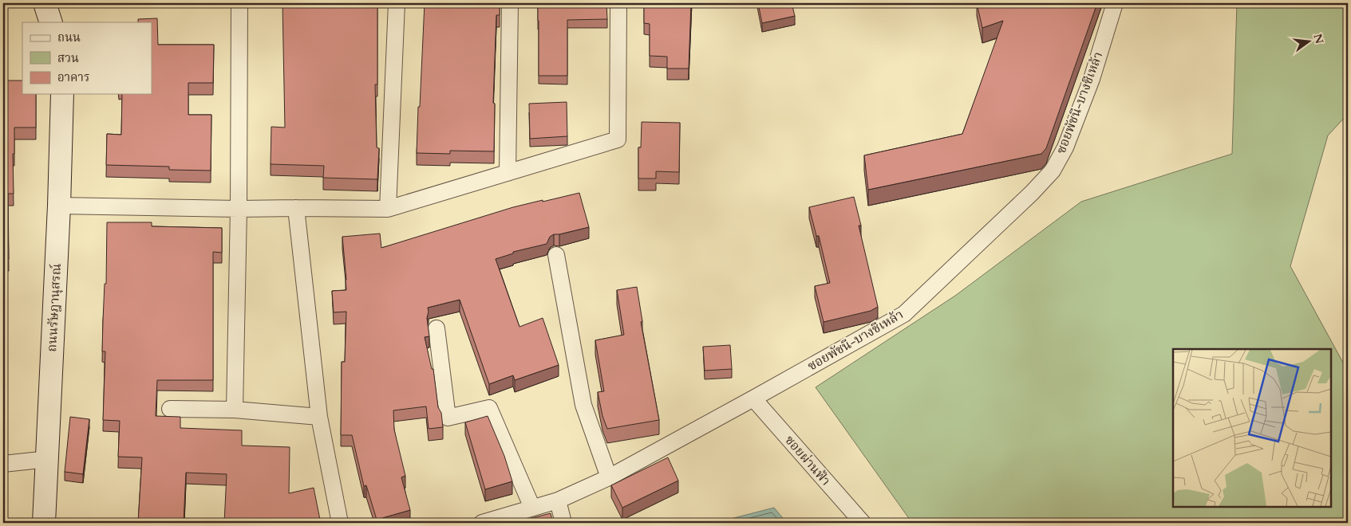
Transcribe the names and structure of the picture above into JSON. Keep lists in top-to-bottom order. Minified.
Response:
{"streets":{"street":["ซอยพัชนี-บางชีเหล้า","ถนนรัษฎานุสรณ์","ซอยผ่านฟ้า"]},"crossings":[["ซอยพัชนี-บางชีเหล้า","ซอยผ่านฟ้า"]],"legend":["ถนน","สวน","อาคาร"],"north":"right"}
